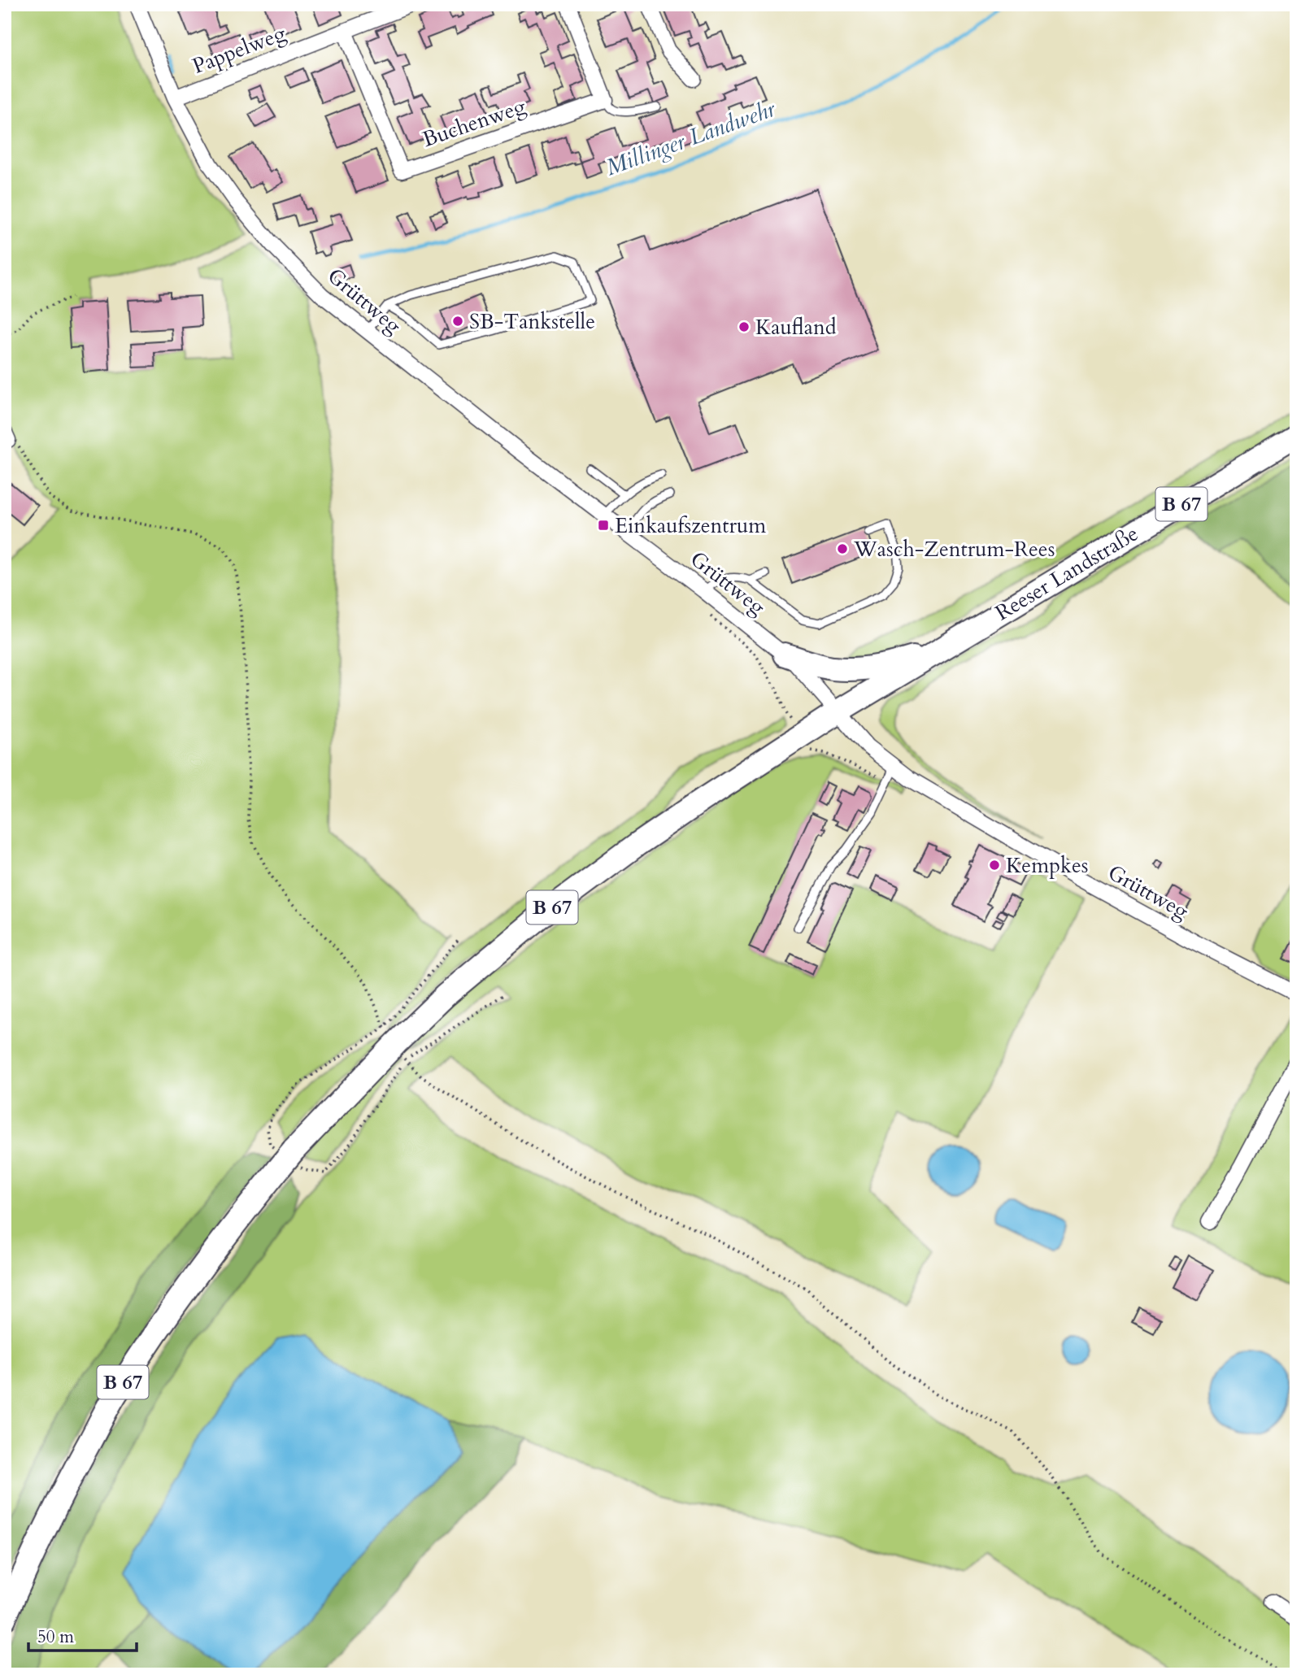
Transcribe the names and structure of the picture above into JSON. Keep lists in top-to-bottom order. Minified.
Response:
{"streets":{"main road":["B 67","Reeser Landstraße"],"street":["Pappelweg","Buchenweg","Grüttweg"]},"crossings":[["Pappelweg","Buchenweg"],["Pappelweg","Grüttweg"],["Grüttweg","B 67"],["Grüttweg","Reeser Landstraße"],["B 67","Reeser Landstraße"]],"water":["Millinger Landwehr"],"places":{"other":["SB-Tankstelle","Kaufland","Wasch-Zentrum-Rees","Kempkes"],"transit":["Einkaufszentrum"]},"scale_bar":"50 m"}
